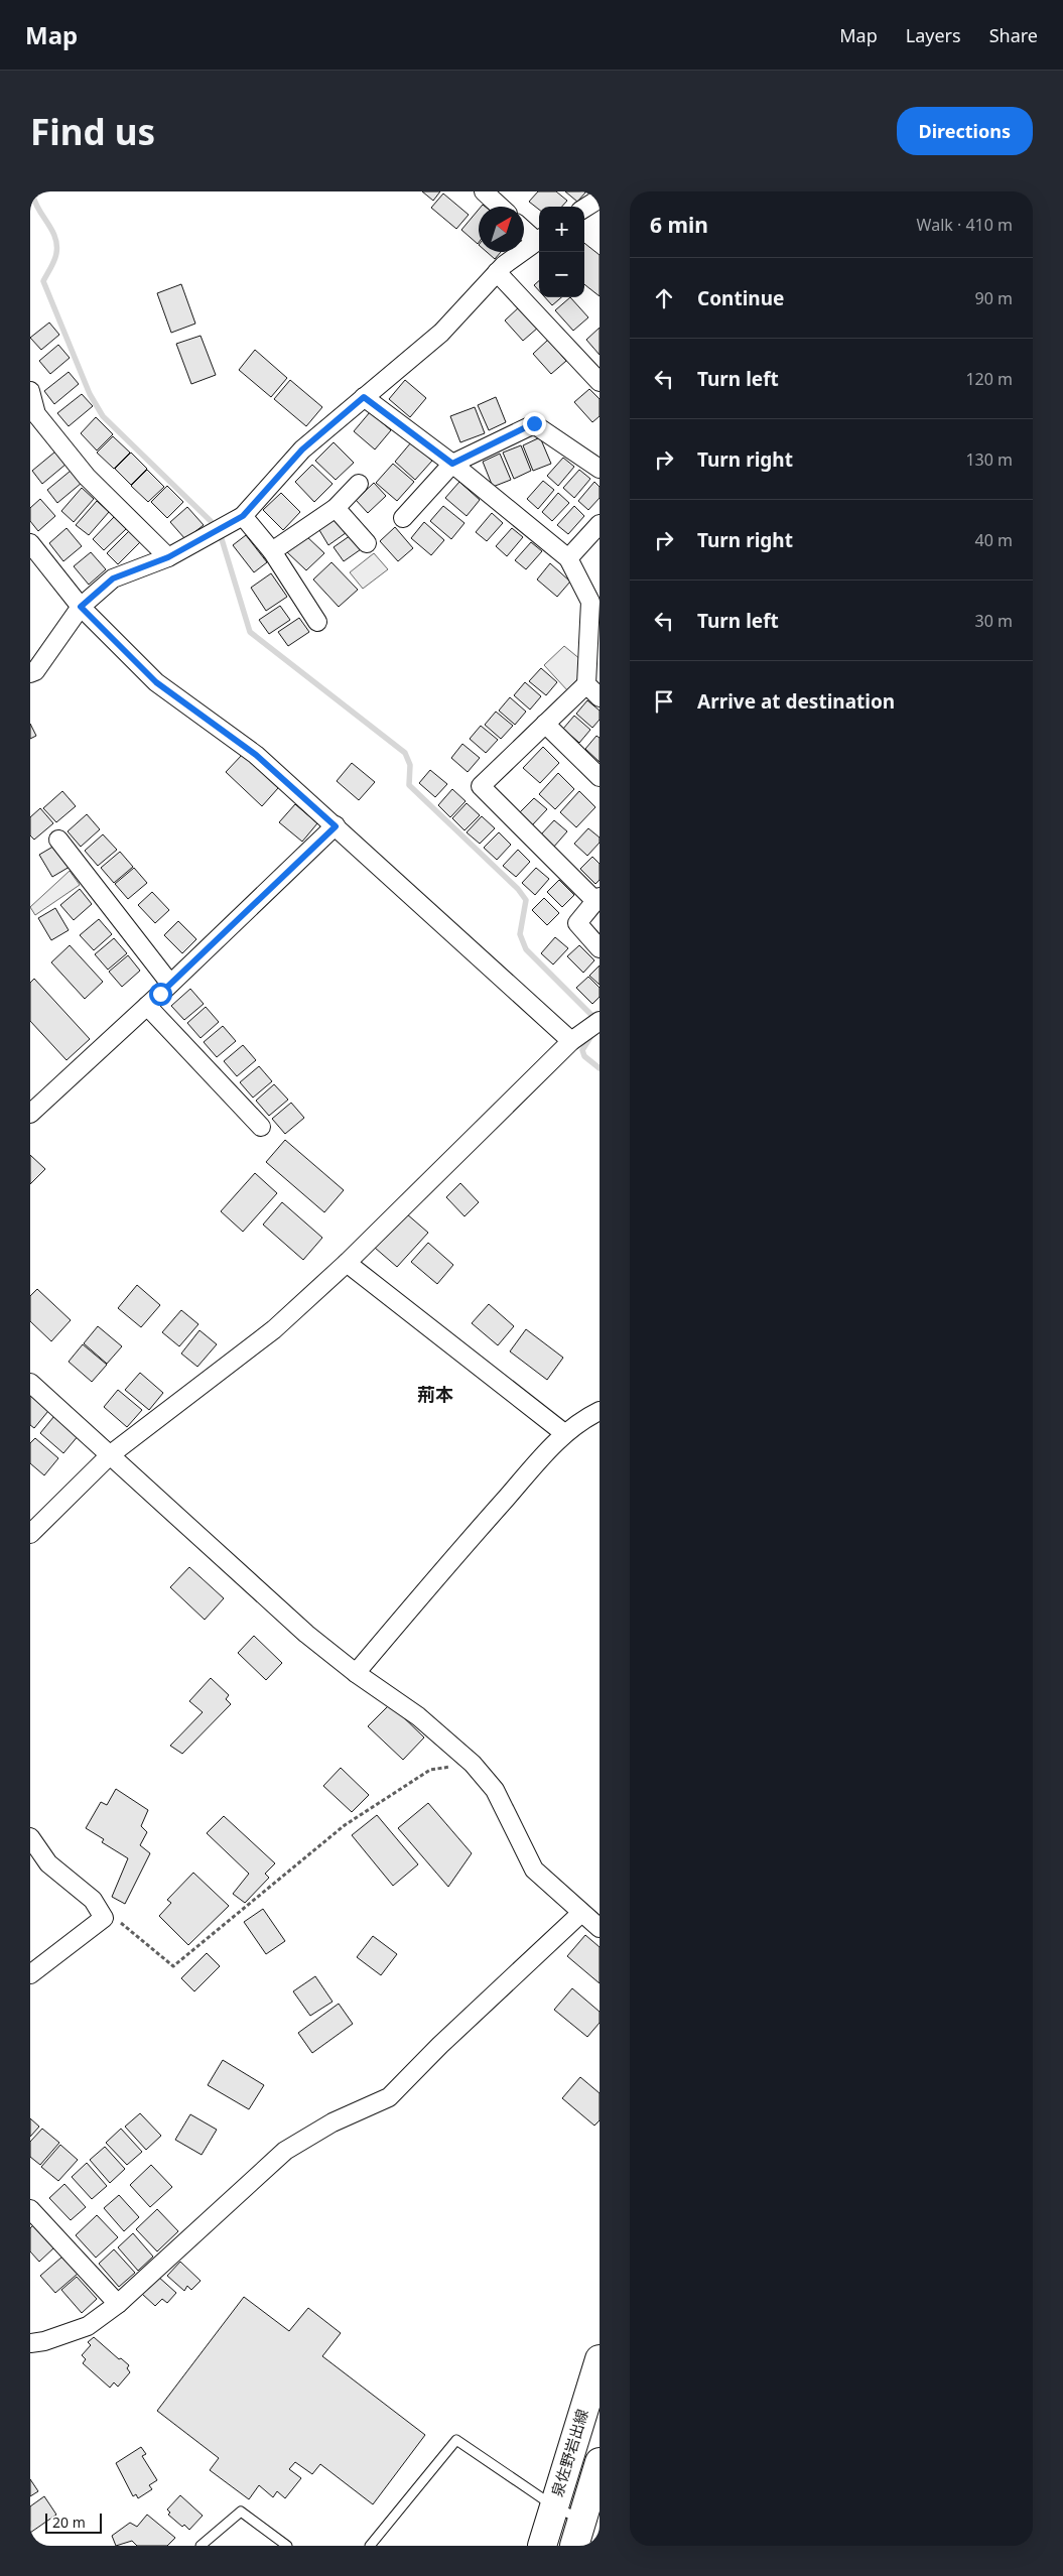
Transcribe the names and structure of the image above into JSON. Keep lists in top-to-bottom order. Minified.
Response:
{"streets":{"main road":["泉佐野岩出線"]},"districts":["荊本"],"scale_bar":"20 m","north":"top right","page":{"header":"Map","nav":["Map","Layers","Share"],"buttons":"Directions","title":"Find us","heading":["6 min","Walk · 410 m"],"map_buttons":["+","−"],"list":[["Continue","90 m"],["Turn left","120 m"],["Turn right","130 m"],["Turn right","40 m"],["Turn left","30 m"],"Arrive at destination"],"scale":"20 m"}}
